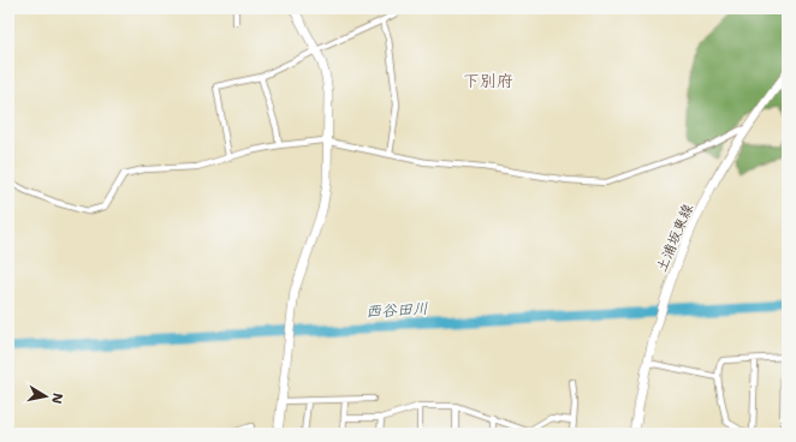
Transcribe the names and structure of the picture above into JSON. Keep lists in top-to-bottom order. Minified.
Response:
{"streets":{"street":["土浦坂東線"]},"districts":["下別府"],"water":["西谷田川"],"north":"right"}
